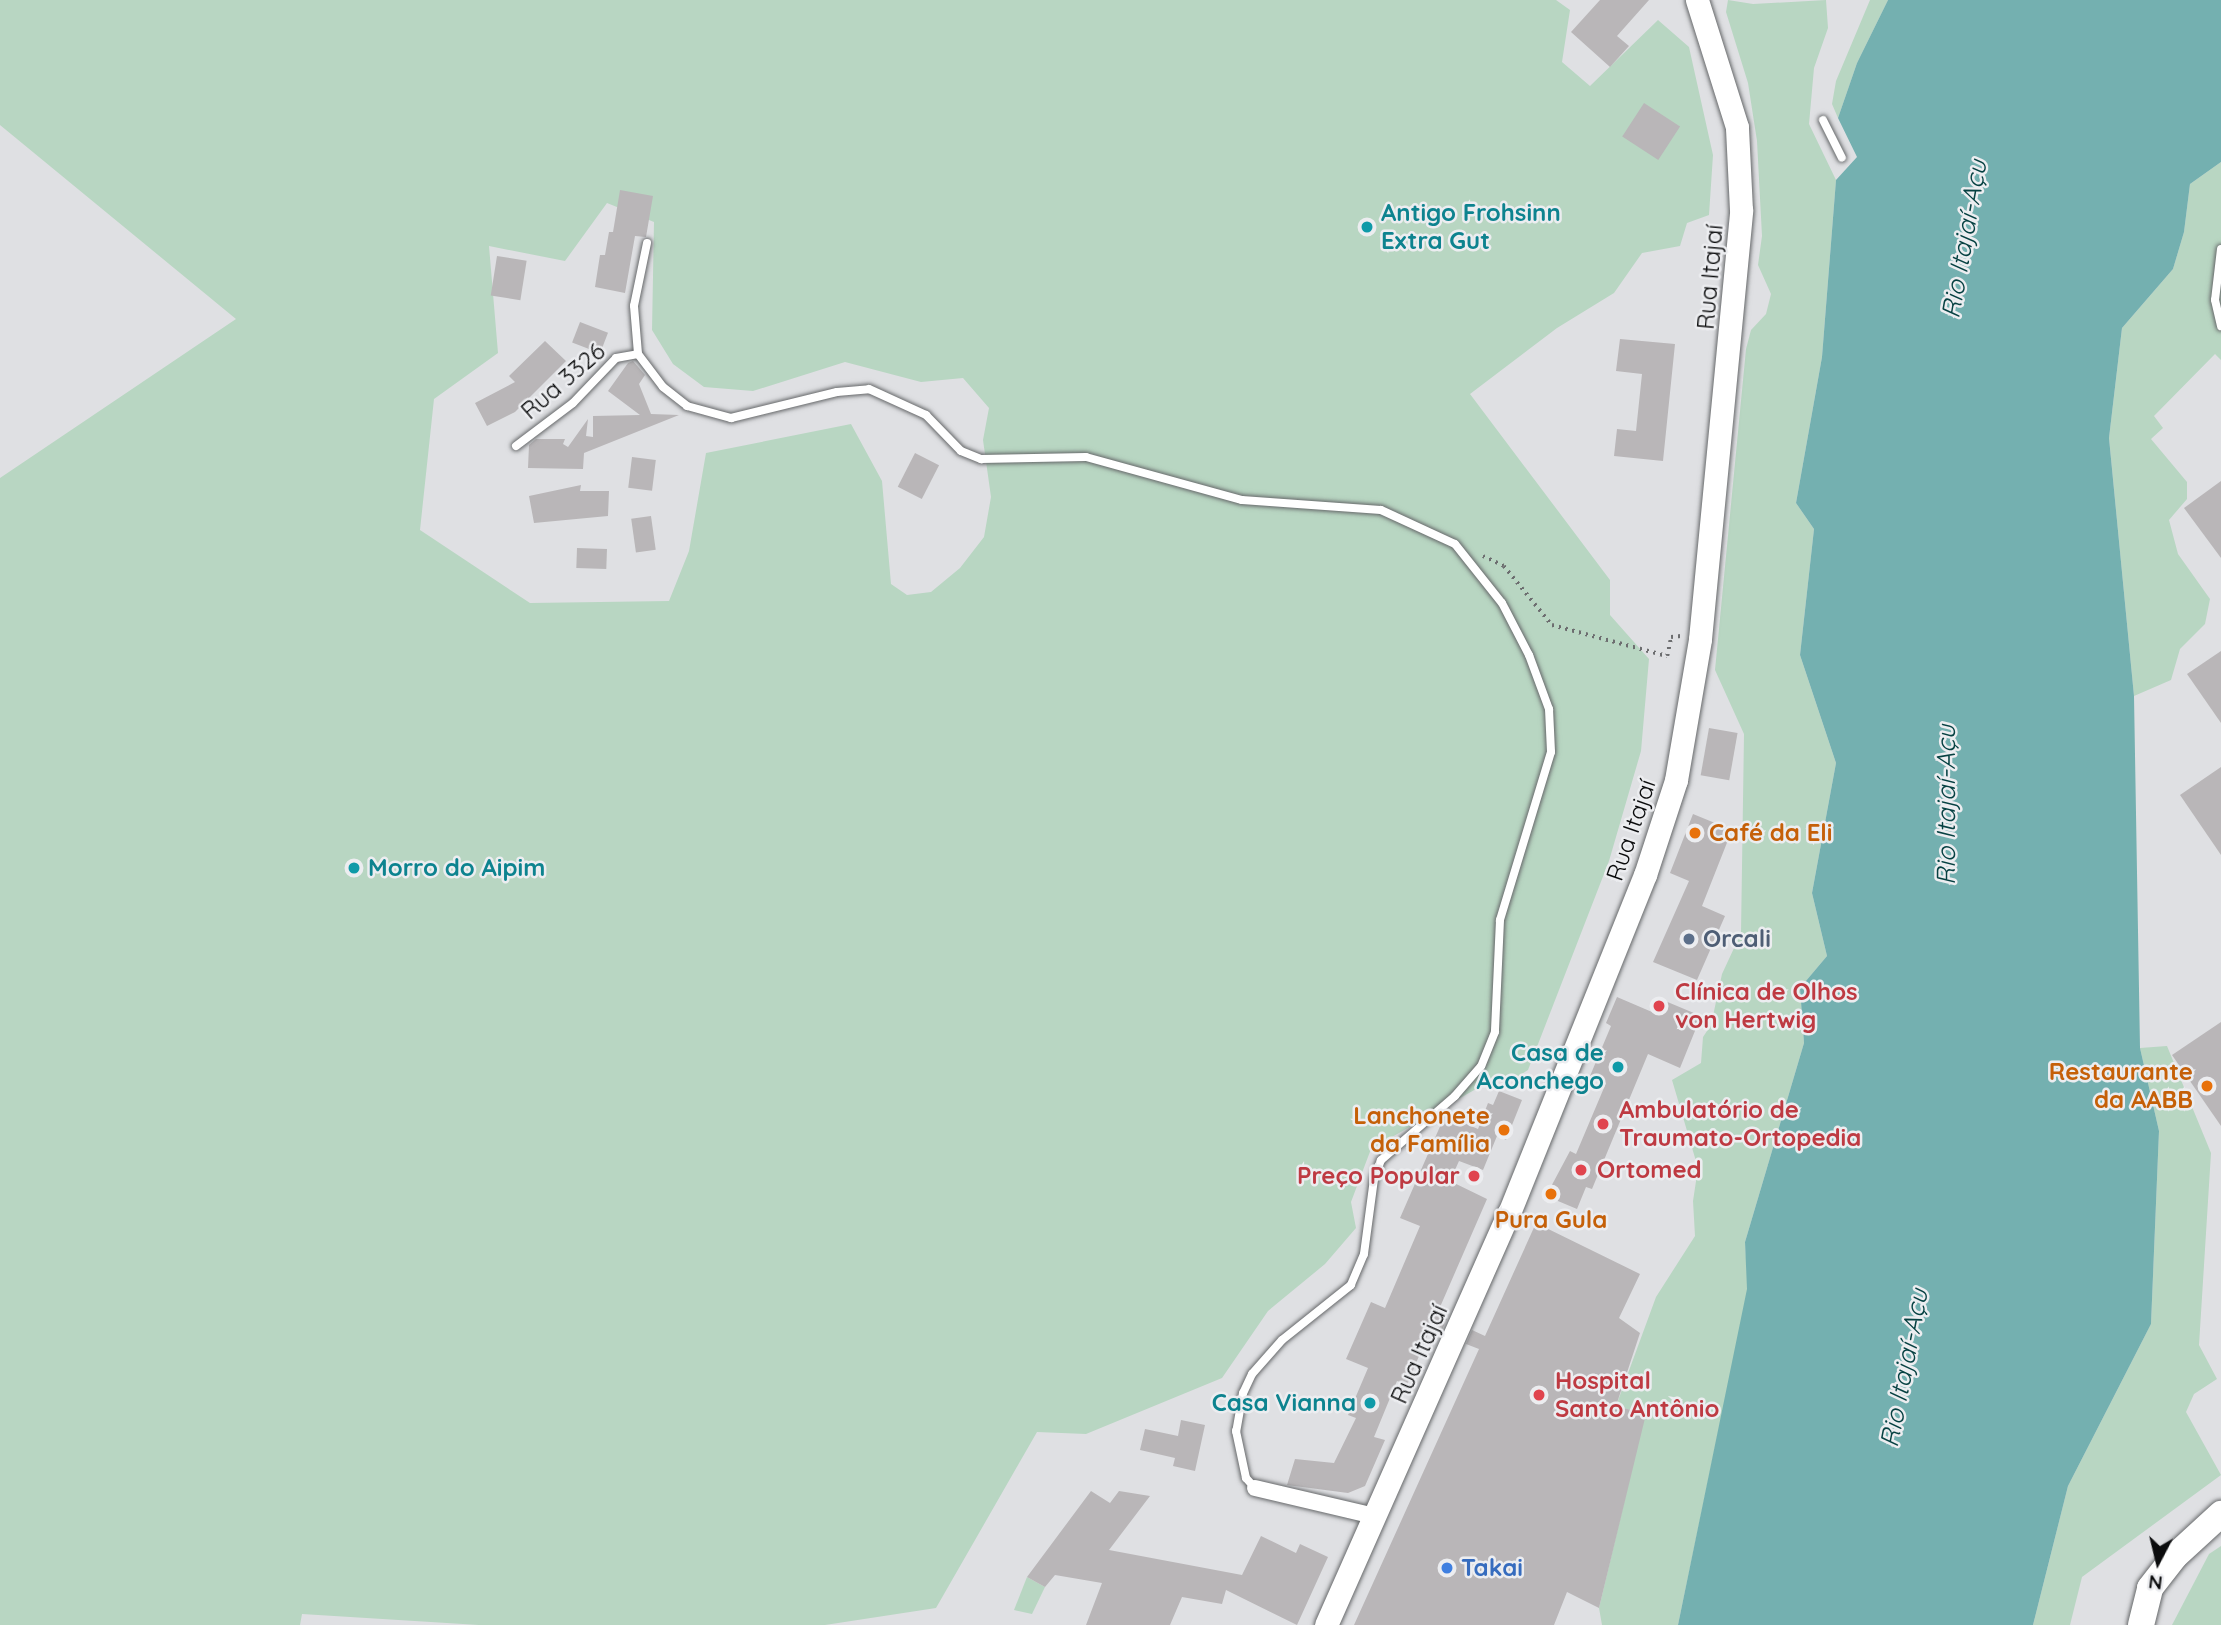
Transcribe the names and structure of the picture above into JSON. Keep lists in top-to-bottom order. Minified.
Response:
{"streets":{"main road":["Rua Itajaí"],"lane":["Rua 3326"]},"water":["Rio Itajaí-Açu"],"places":["Antigo Frohsinn Extra Gut","Café da Eli","Morro do Aipim","Orcali","Clínica de Olhos von Hertwig","Casa de Aconchego","Restaurante da AABB","Ambulatório de Traumato-Ortopedia","Lanchonete da Família","Ortomed","Preço Popular","Pura Gula","Hospital Santo Antônio","Casa Vianna","Takai"],"north":"bottom"}
